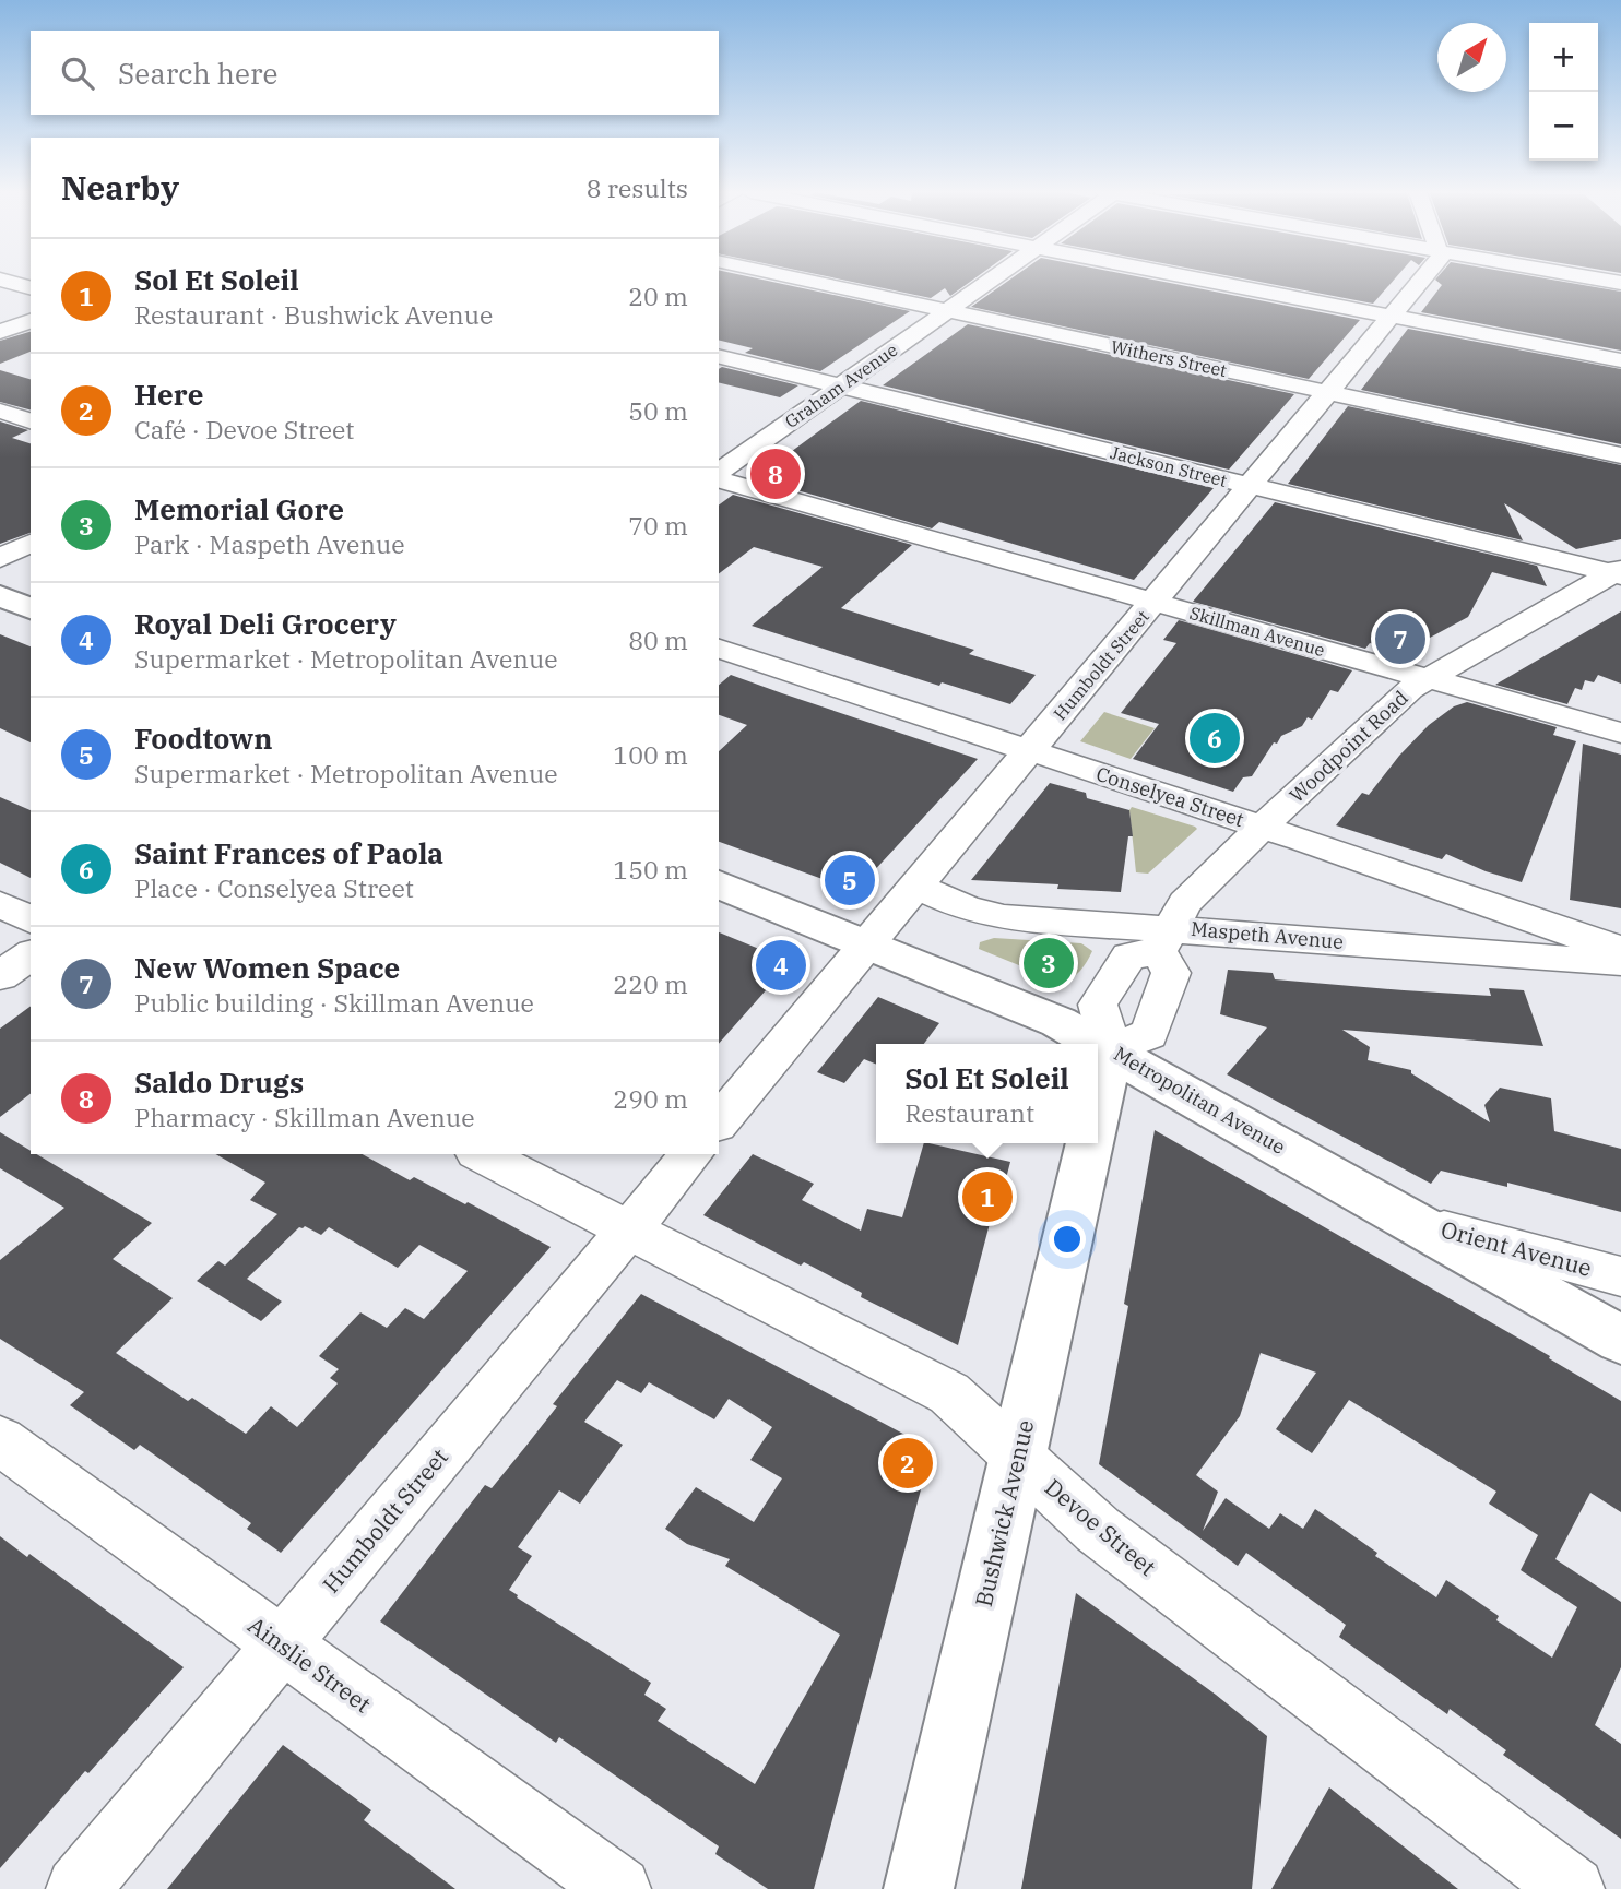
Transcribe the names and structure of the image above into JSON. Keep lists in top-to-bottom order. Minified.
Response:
{"streets":{"main road":["Metropolitan Avenue","Bushwick Avenue"],"street":["Withers Street","Graham Avenue","Jackson Street","Skillman Avenue","Humboldt Street","Woodpoint Road","Conselyea Street","Maspeth Avenue","Orient Avenue","Devoe Street","Ainslie Street"]},"crossings":[["Withers Street","Graham Avenue"],["Withers Street","Humboldt Street"],["Graham Avenue","Jackson Street"],["Jackson Street","Humboldt Street"],["Jackson Street","Woodpoint Road"],["Skillman Avenue","Humboldt Street"],["Skillman Avenue","Woodpoint Road"],["Humboldt Street","Conselyea Street"],["Humboldt Street","Maspeth Avenue"],["Humboldt Street","Metropolitan Avenue"],["Humboldt Street","Devoe Street"],["Humboldt Street","Ainslie Street"],["Woodpoint Road","Conselyea Street"],["Woodpoint Road","Maspeth Avenue"],["Metropolitan Avenue","Orient Avenue"],["Bushwick Avenue","Devoe Street"]],"north":"top right","page":{"map_buttons":["+","−"],"search":"Search here","heading":["Nearby","8 results"],"list":[{"mark":"1","name":"Sol Et Soleil","note":"Restaurant · Bushwick Avenue","value":"20 m"},{"mark":"2","name":"Here","note":"Café · Devoe Street","value":"50 m"},{"mark":"3","name":"Memorial Gore","note":"Park · Maspeth Avenue","value":"70 m"},{"mark":"4","name":"Royal Deli Grocery","note":"Supermarket · Metropolitan Avenue","value":"80 m"},{"mark":"5","name":"Foodtown","note":"Supermarket · Metropolitan Avenue","value":"100 m"},{"mark":"6","name":"Saint Frances of Paola","note":"Place · Conselyea Street","value":"150 m"},{"mark":"7","name":"New Women Space","note":"Public building · Skillman Avenue","value":"220 m"},{"mark":"8","name":"Saldo Drugs","note":"Pharmacy · Skillman Avenue","value":"290 m"}],"pins":["8","7","6","5","3","4","1","2"],"popup":["Sol Et Soleil","Restaurant"]}}
